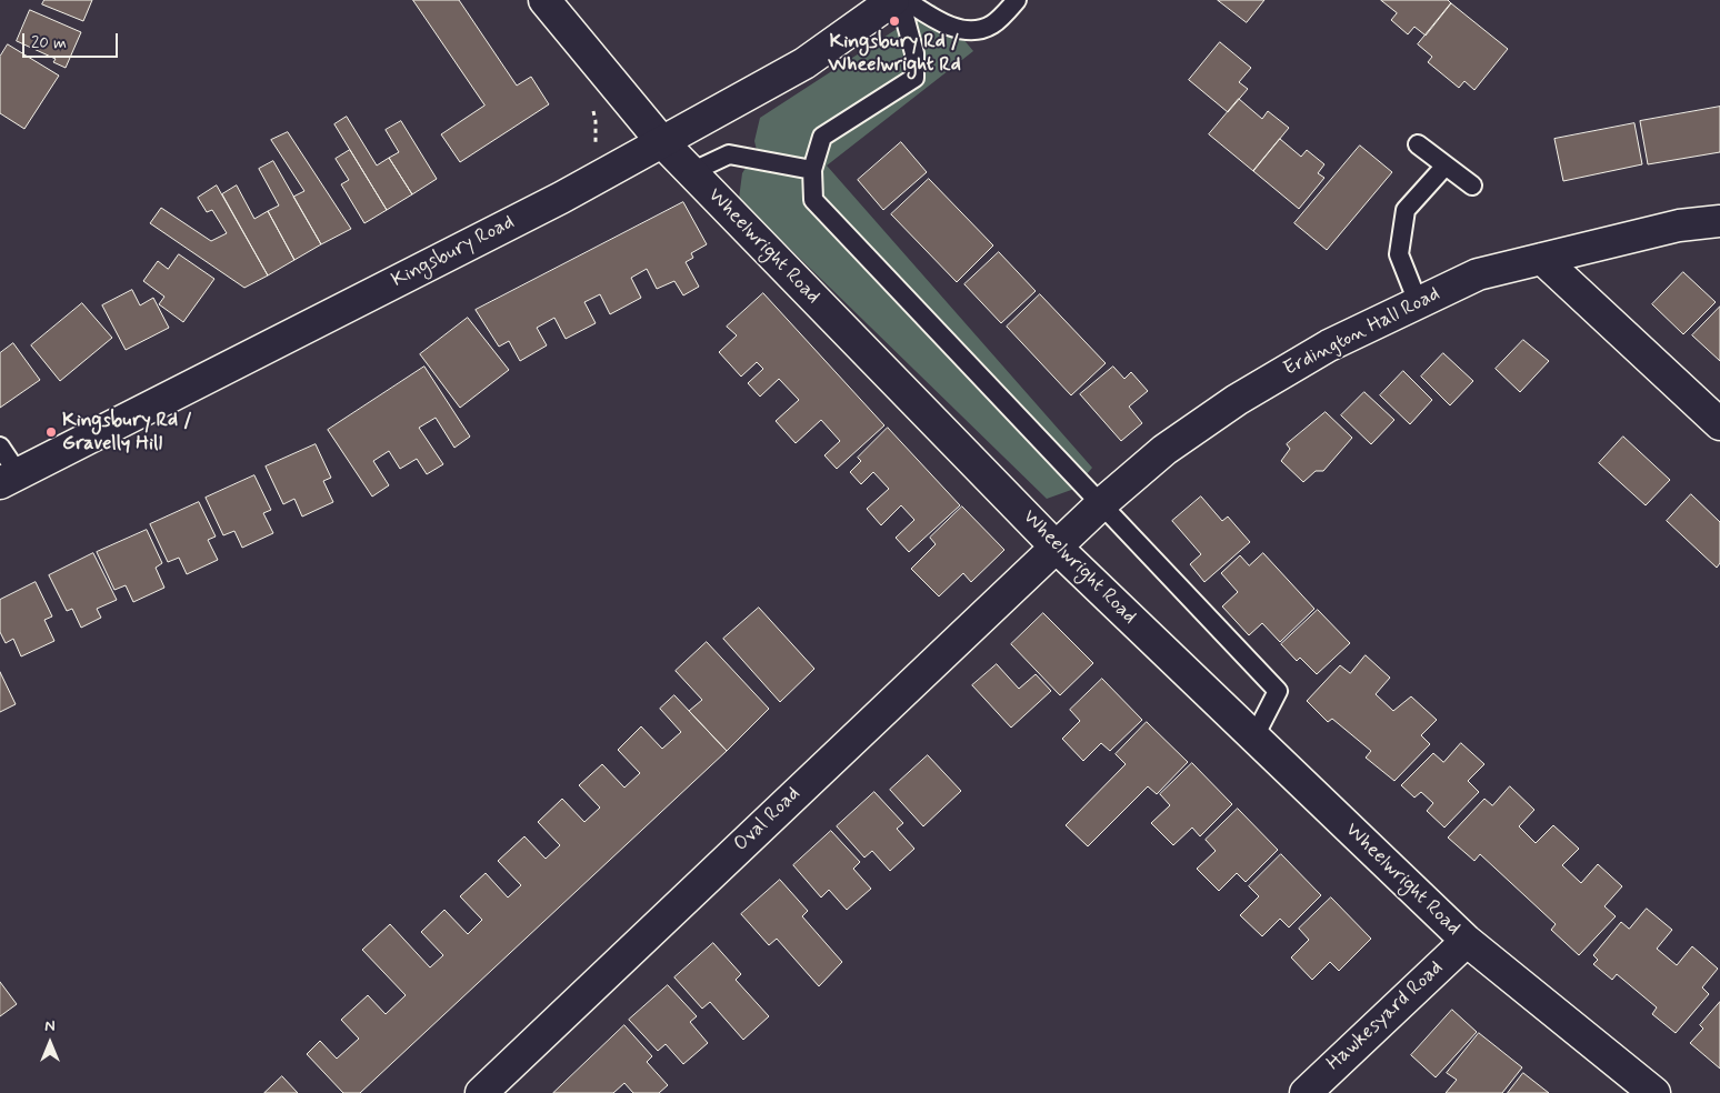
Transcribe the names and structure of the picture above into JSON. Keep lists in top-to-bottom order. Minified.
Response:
{"streets":{"street":["Wheelwright Road","Kingsbury Road","Erdington Hall Road","Oval Road","Hawkesyard Road"]},"crossings":[["Wheelwright Road","Kingsbury Road"],["Wheelwright Road","Erdington Hall Road"],["Wheelwright Road","Oval Road"],["Wheelwright Road","Hawkesyard Road"],["Erdington Hall Road","Oval Road"]],"places":["Kingsbury Rd / Wheelwright Rd","Kingsbury Rd / Gravelly Hill"],"scale_bar":"20 m","north":"top"}
